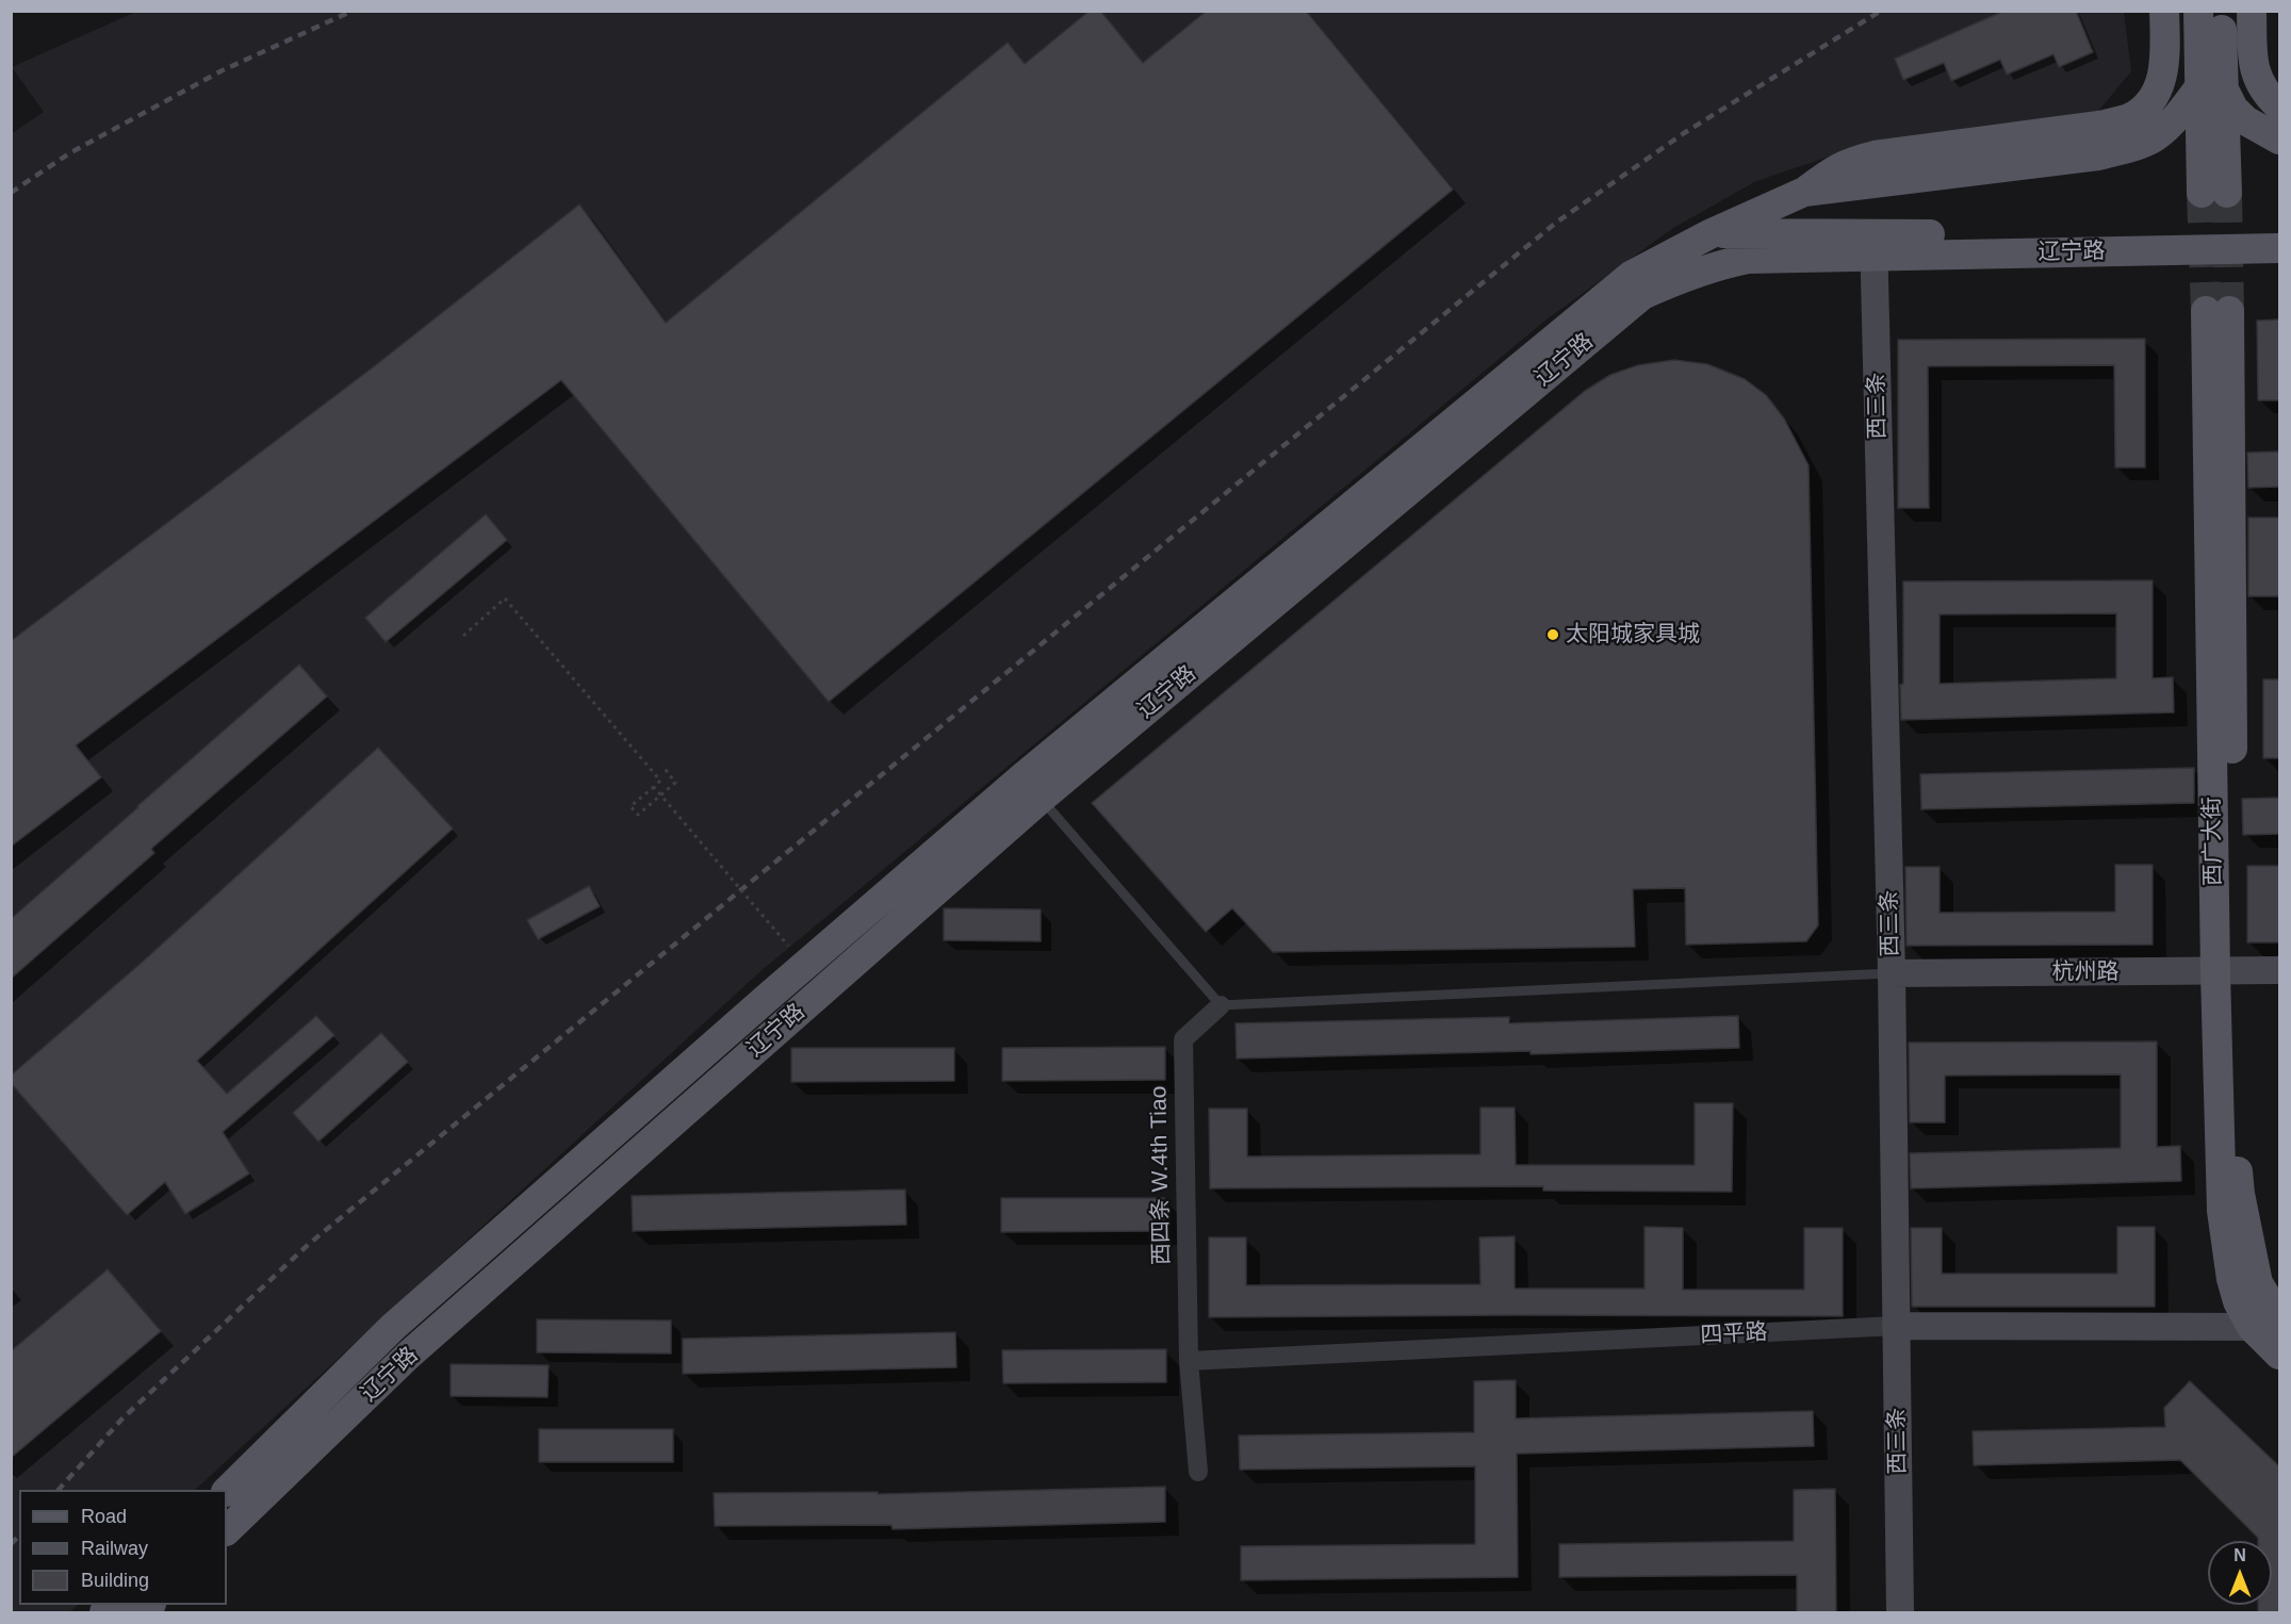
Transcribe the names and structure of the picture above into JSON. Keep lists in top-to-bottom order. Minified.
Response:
{"streets":{"main road":["辽宁路","西广大街"],"street":["西三条","杭州路","西四条 W.4th Tiao","四平路"]},"crossings":[["辽宁路","西三条"],["西三条","杭州路"],["西三条","四平路"],["西广大街","杭州路"],["西广大街","四平路"],["西四条 W.4th Tiao","四平路"]],"places":["太阳城家具城"],"legend":["Road","Railway","Building"],"north":"top"}
